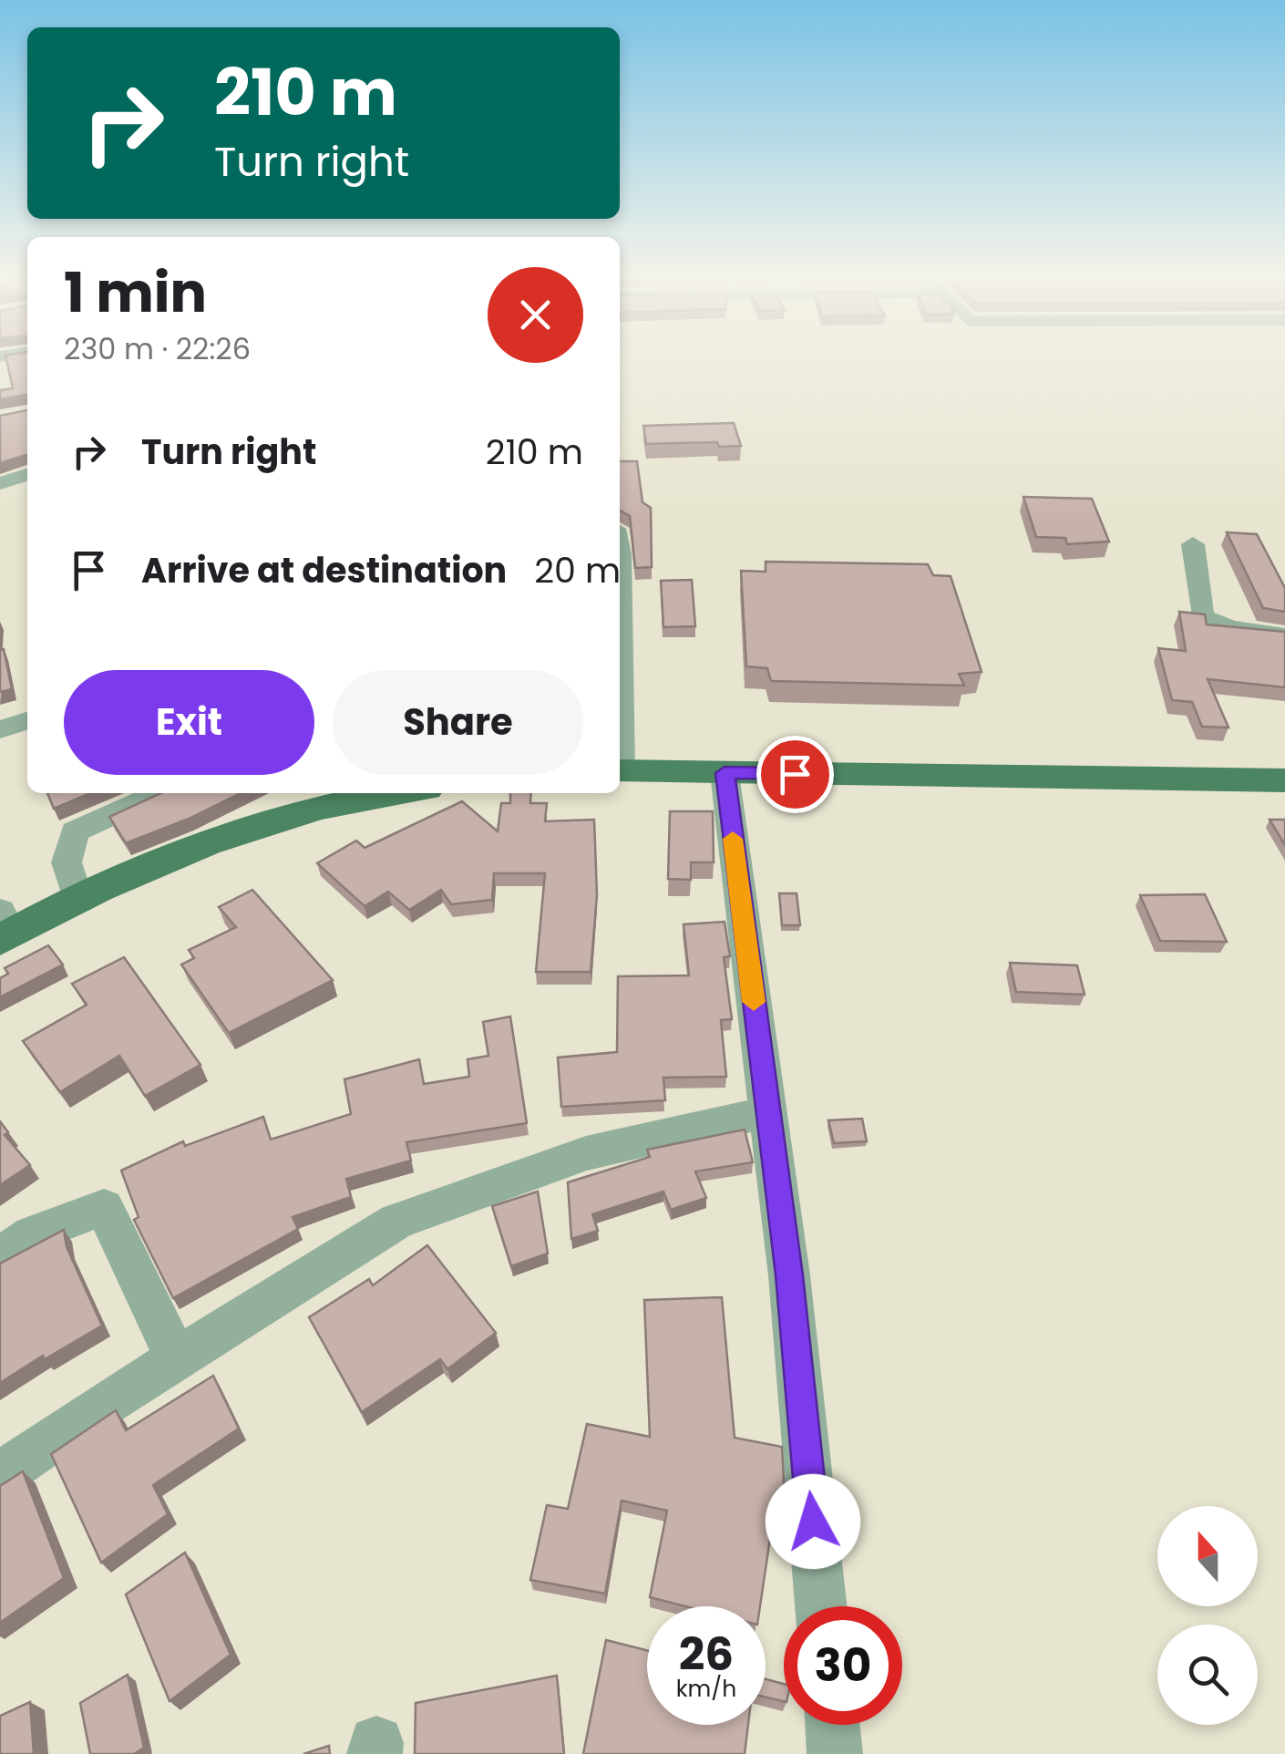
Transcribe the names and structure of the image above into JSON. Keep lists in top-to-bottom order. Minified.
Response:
{"north":"top","page":{"turn":["210 m","Turn right"],"heading":["1 min","230 m · 22:26"],"list":[{"name":"Turn right","value":"210 m"},{"name":"Arrive at destination","value":"20 m"}],"buttons":["Exit","Share"],"speed":"26 km/h","limit":"30"}}
